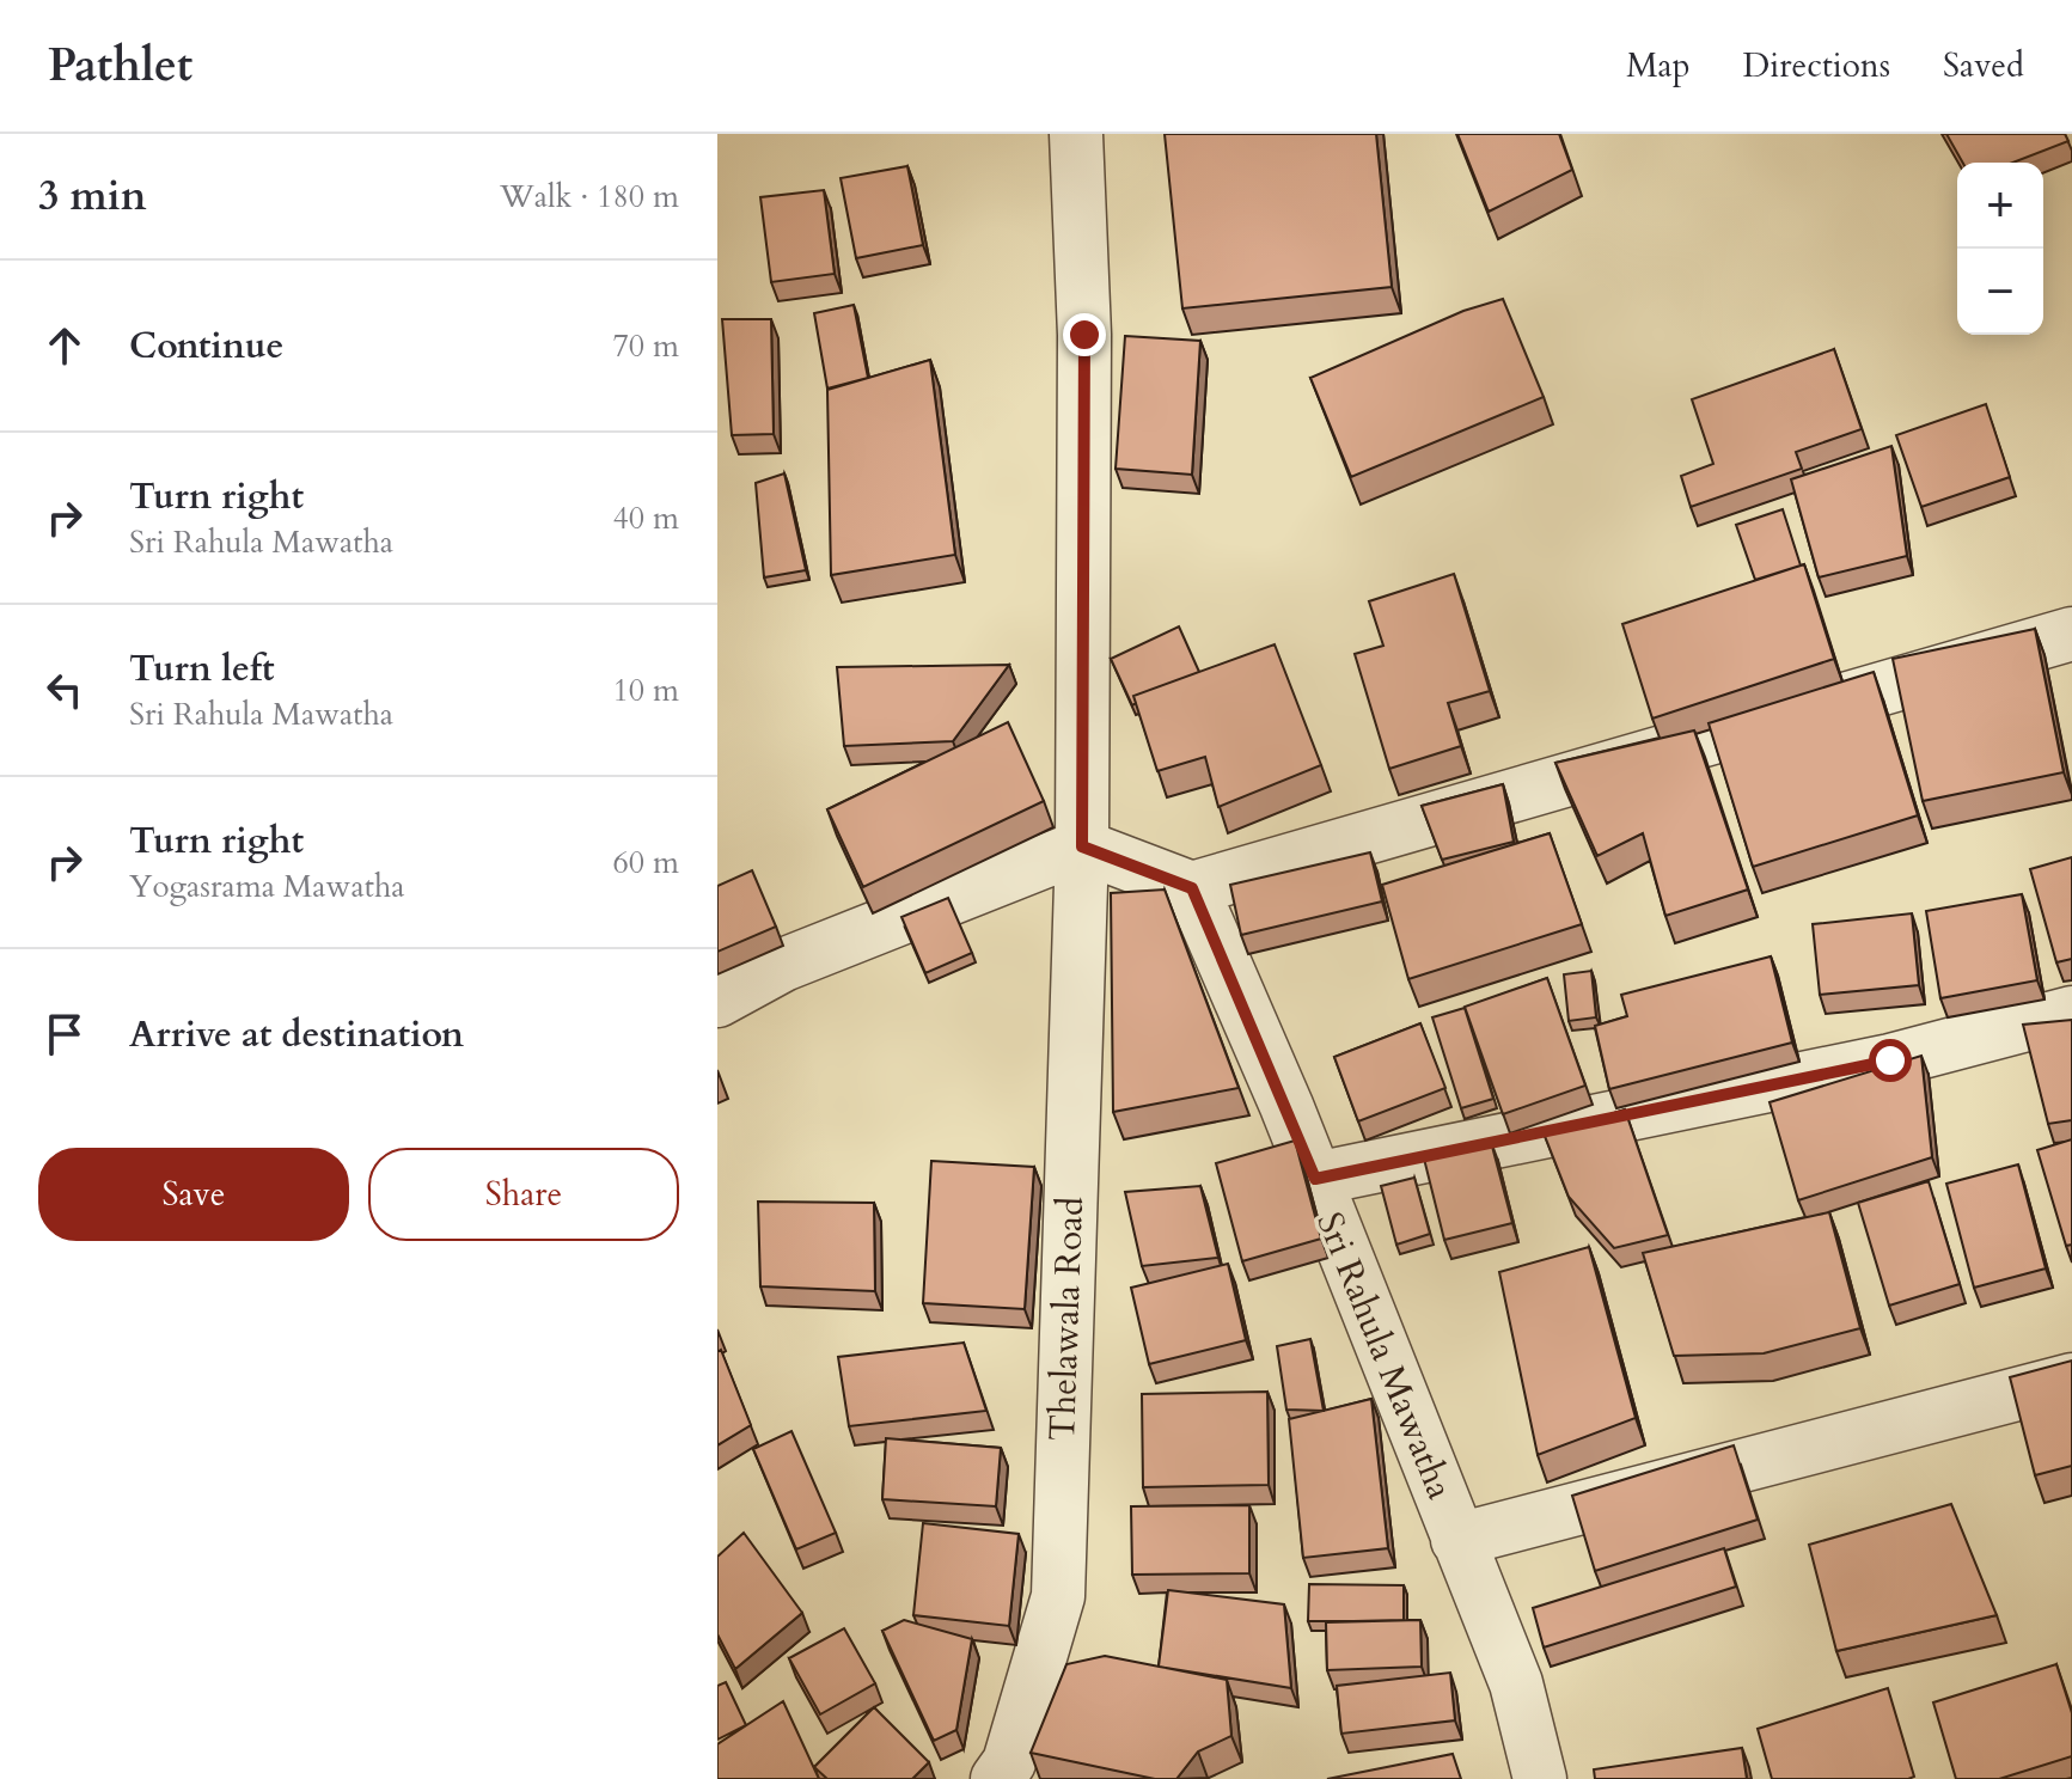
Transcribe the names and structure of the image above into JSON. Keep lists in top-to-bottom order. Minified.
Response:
{"streets":{"street":["Thelawala Road","Sri Rahula Mawatha"]},"page":{"header":"Pathlet","nav":["Map","Directions","Saved"],"heading":["3 min","Walk · 180 m"],"map_buttons":["+","−"],"list":[["Continue","70 m"],["Turn right","Sri Rahula Mawatha","40 m"],["Turn left","Sri Rahula Mawatha","10 m"],["Turn right","Yogasrama Mawatha","60 m"],"Arrive at destination"],"buttons":["Save","Share"]}}
